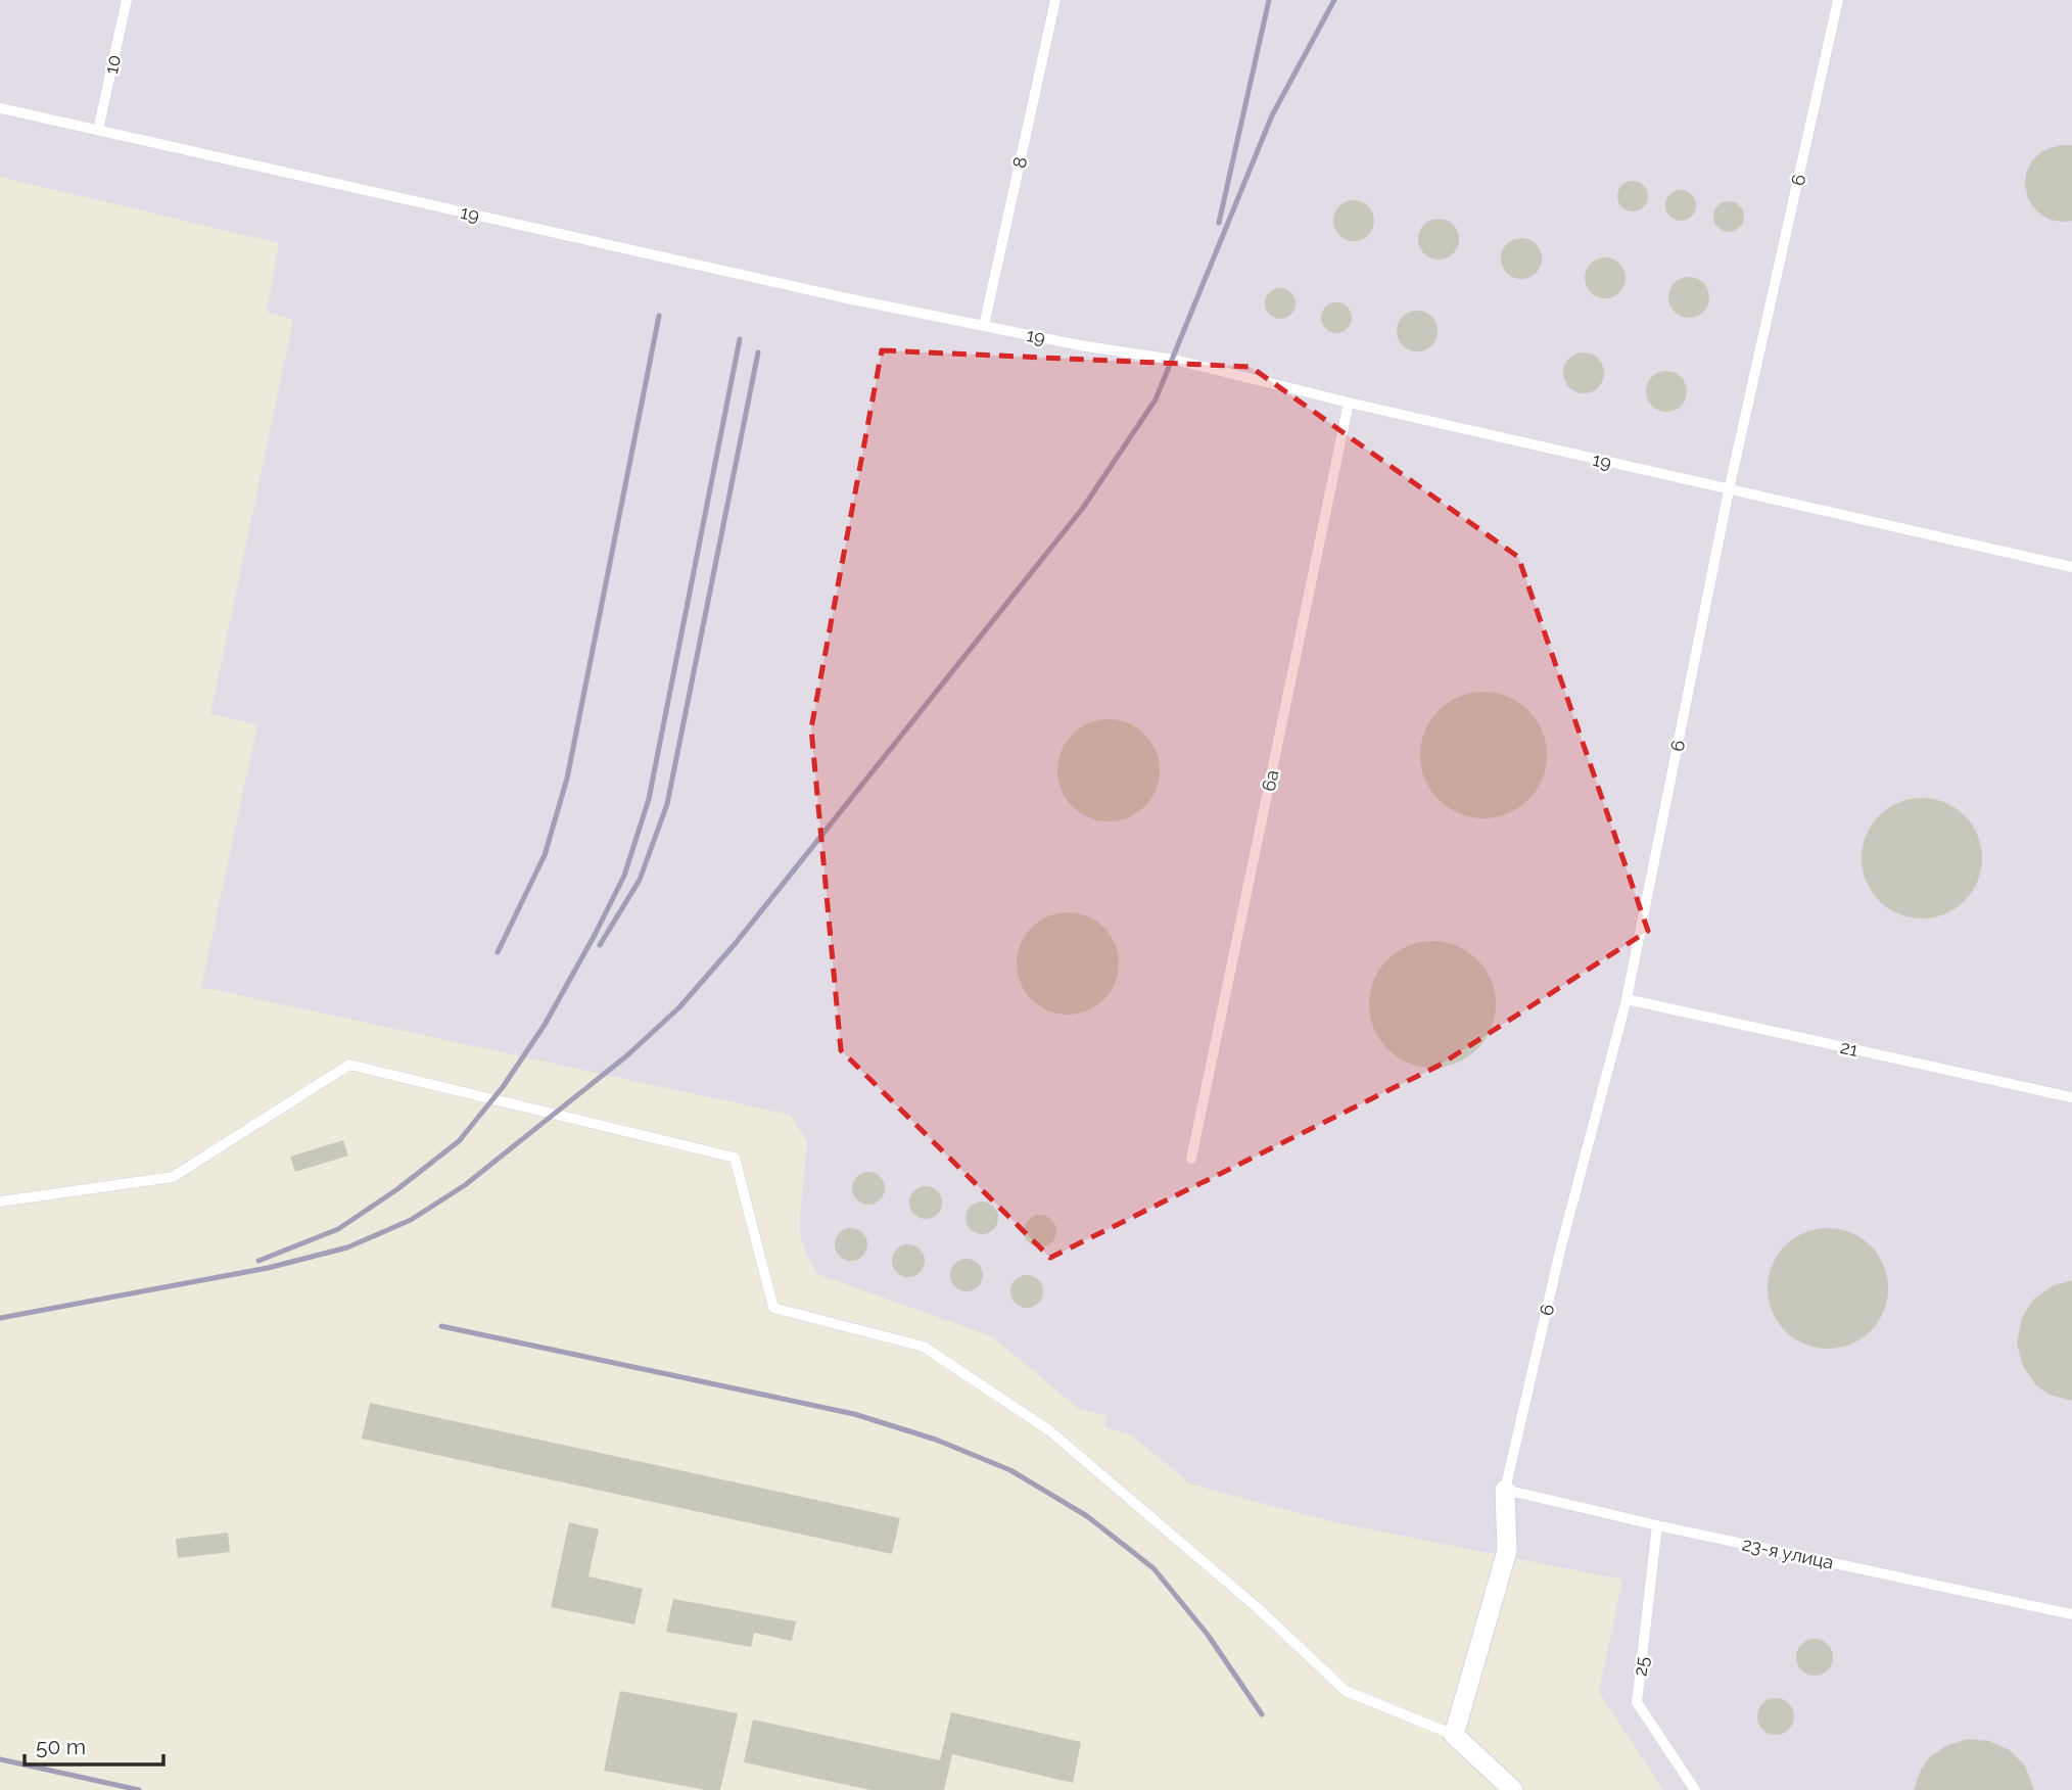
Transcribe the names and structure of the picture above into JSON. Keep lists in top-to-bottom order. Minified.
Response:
{"streets":{"lane":["10","8","6","19","6a","21","23-я улица","25"]},"crossings":[["10","19"],["8","19"],["6","19"],["6","21"],["6","23-я улица"],["19","6a"],["23-я улица","25"]],"scale_bar":"50 m"}
